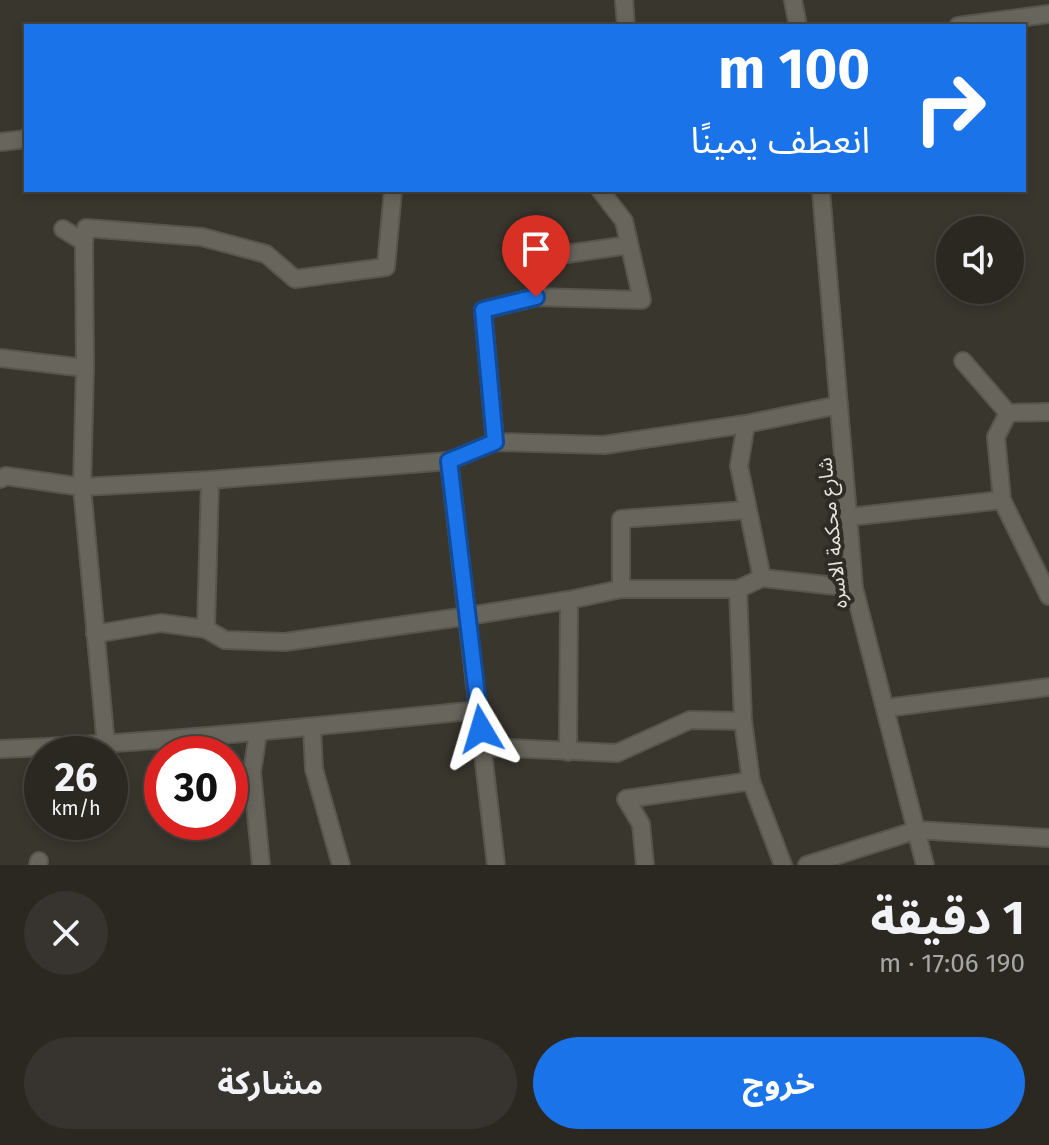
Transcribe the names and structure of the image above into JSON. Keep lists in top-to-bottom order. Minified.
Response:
{"streets":{"street":["شارع محكمة الاسره"]},"page":{"turn":["100 m","انعطف يمينًا"],"speed":"26 km/h","limit":"30","heading":["1 دقيقة","190 m · 17:06"],"buttons":["خروج","مشاركة"]}}
